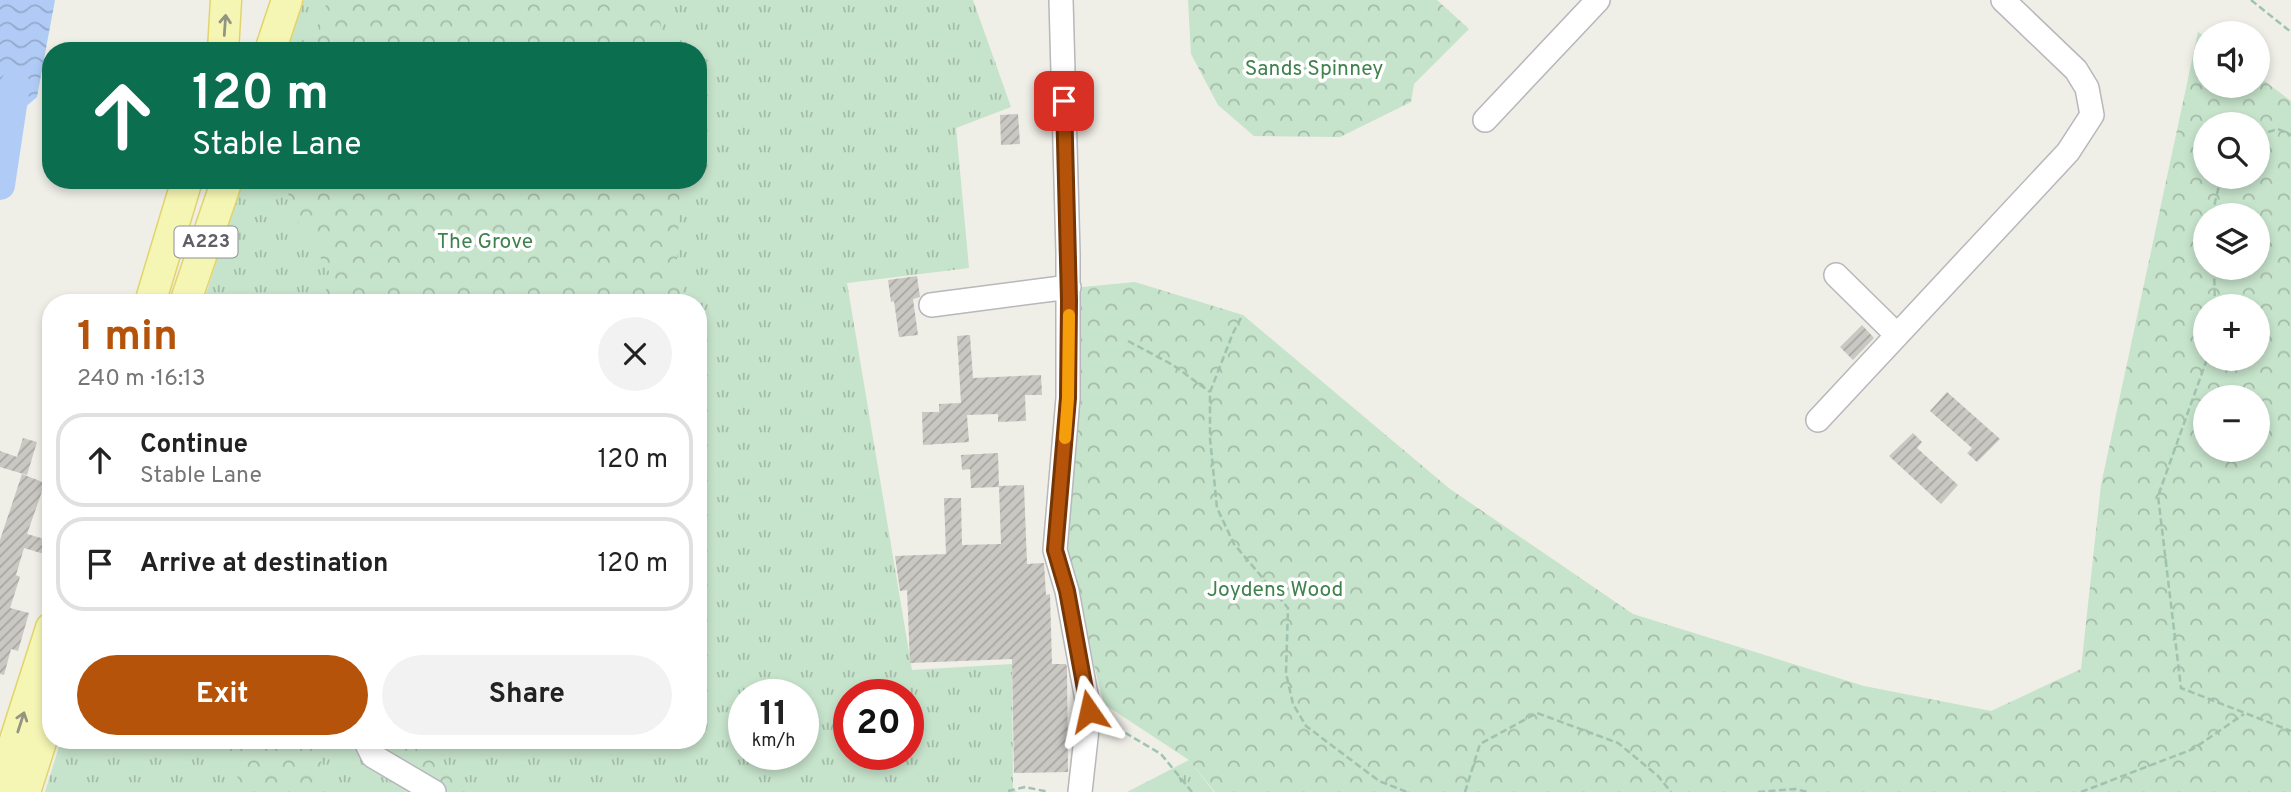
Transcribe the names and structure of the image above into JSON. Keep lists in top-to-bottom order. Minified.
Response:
{"streets":{"main road":["A223"]},"parks":["Sands Spinney","The Grove","Joydens Wood"],"page":{"map_buttons":["+","−"],"turn":["120 m","Stable Lane"],"heading":["1 min","240 m · 16:13"],"list":[{"name":"Continue","note":"Stable Lane","value":"120 m"},{"name":"Arrive at destination","value":"120 m"}],"buttons":["Exit","Share"],"speed":"11 km/h","limit":"20"}}
